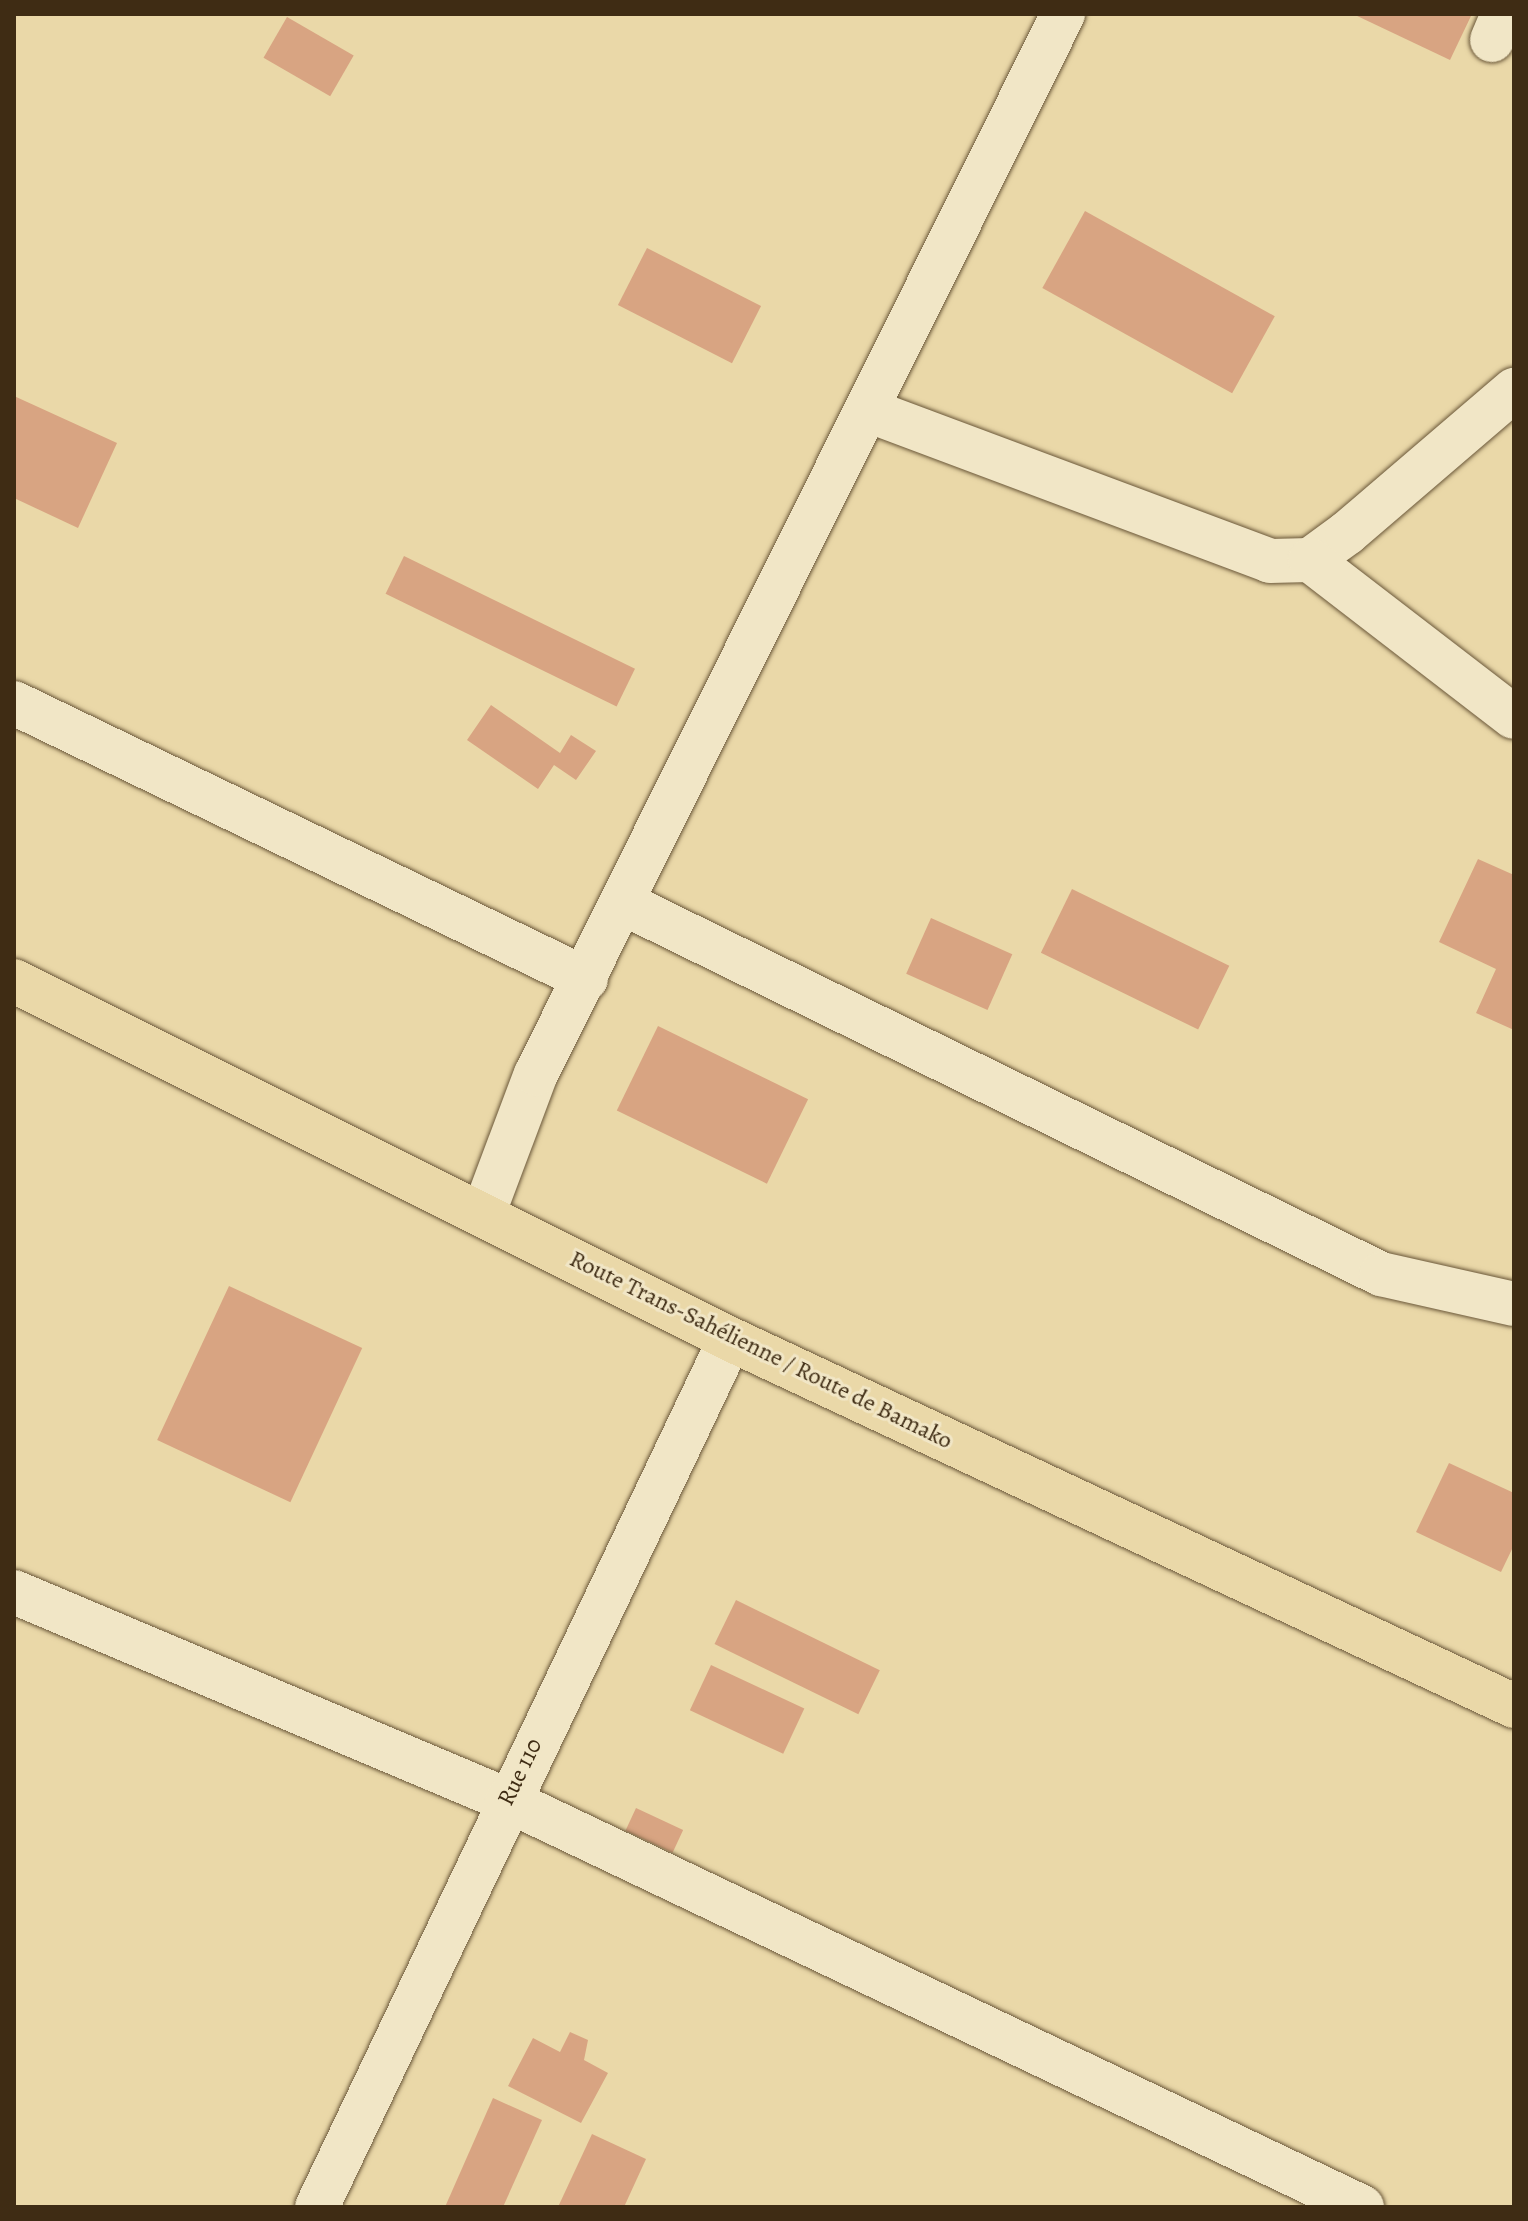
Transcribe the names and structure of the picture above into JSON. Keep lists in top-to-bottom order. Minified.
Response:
{"streets":{"highway":["Route Trans-Sahélienne / Route de Bamako"],"street":["Rue 110"]},"crossings":[["Route Trans-Sahélienne / Route de Bamako","Rue 110"]]}
